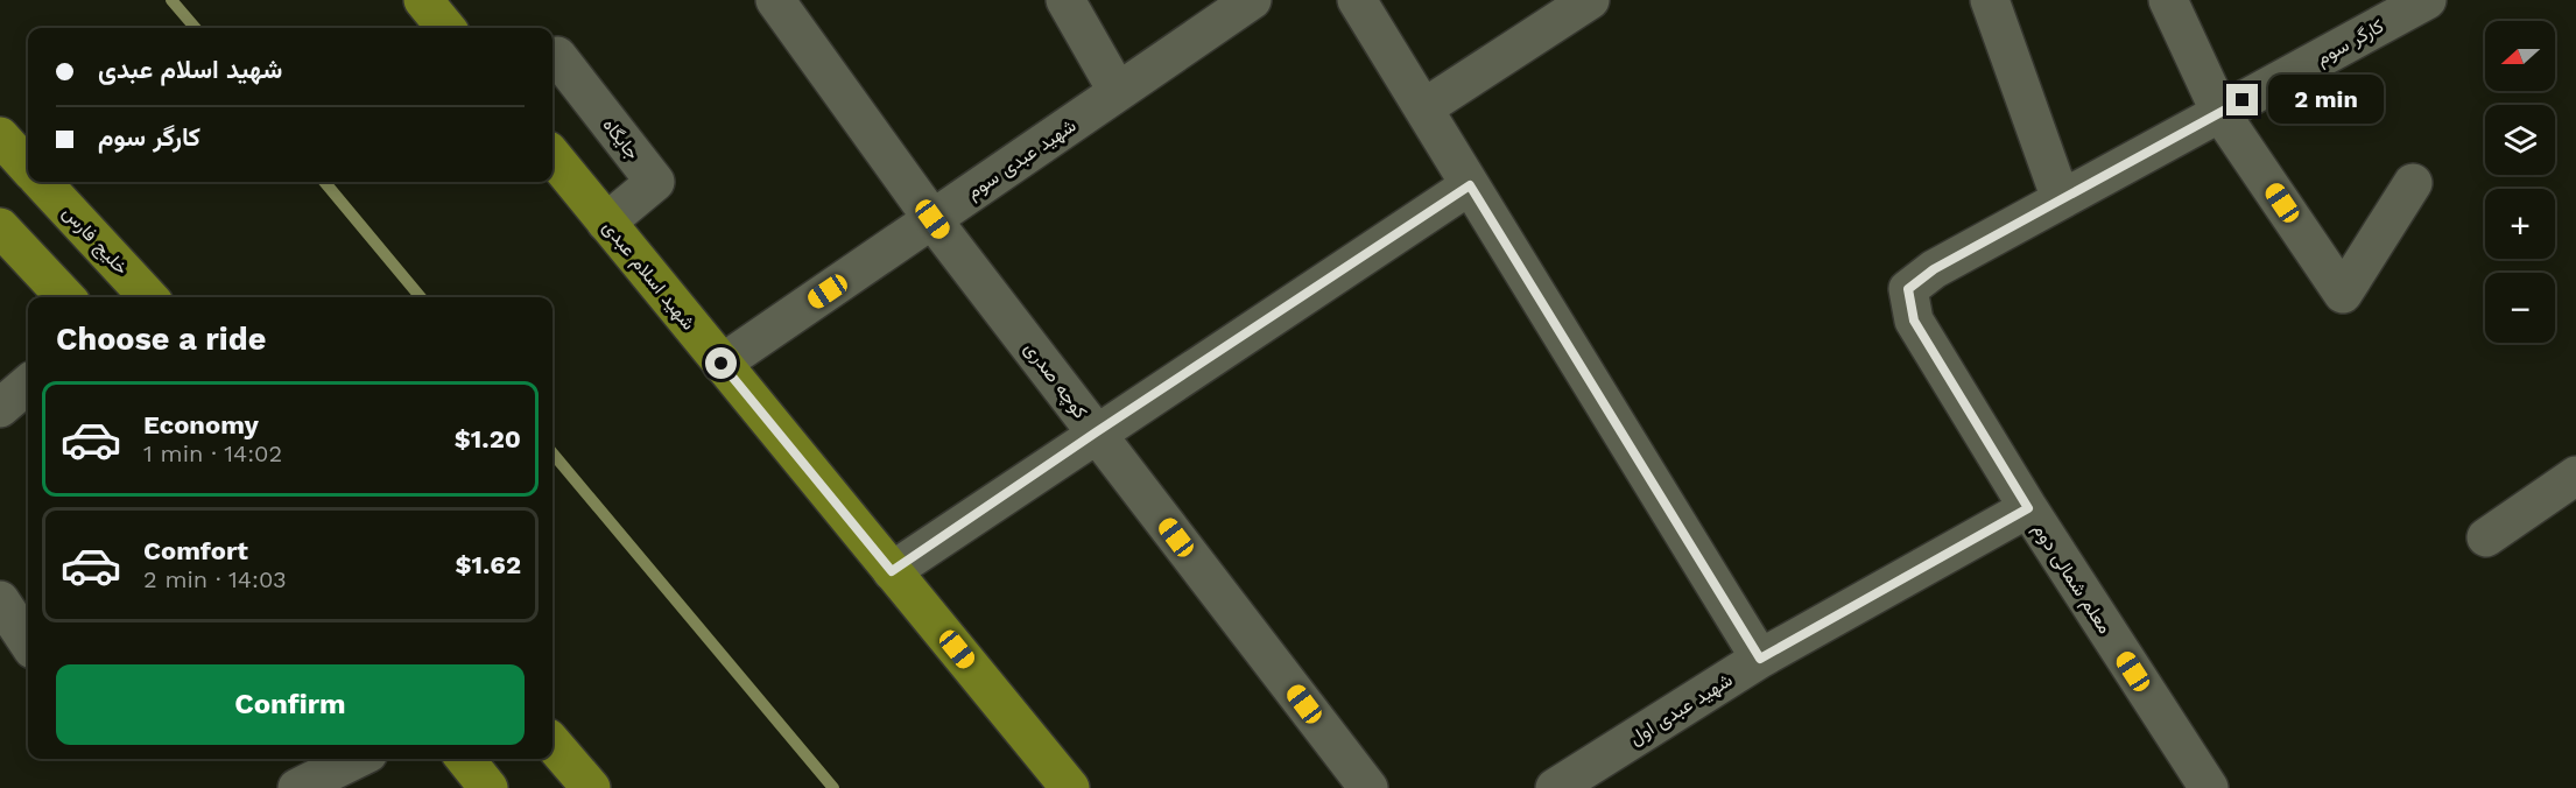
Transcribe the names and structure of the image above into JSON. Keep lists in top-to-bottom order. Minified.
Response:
{"streets":{"main road":["خلیج فارس","شهید اسلام عبدی"],"street":["کارگر سوم","جایگاه","شهید عبدی سوم","کوچه صدری","معلم شمالی دوم","شهید عبدی اول"]},"crossings":[["کارگر سوم","معلم شمالی دوم"],["جایگاه","شهید اسلام عبدی"],["شهید عبدی سوم","شهید اسلام عبدی"],["شهید عبدی سوم","کوچه صدری"],["معلم شمالی دوم","شهید عبدی اول"]],"north":"left","page":{"map_buttons":["+","−"],"banner":["شهید اسلام عبدی","کارگر سوم"],"bubble":"2 min","heading":"Choose a ride","list":[{"name":"Economy","note":"1 min · 14:02","value":"$1.20"},{"name":"Comfort","note":"2 min · 14:03","value":"$1.62"}],"buttons":"Confirm"}}
